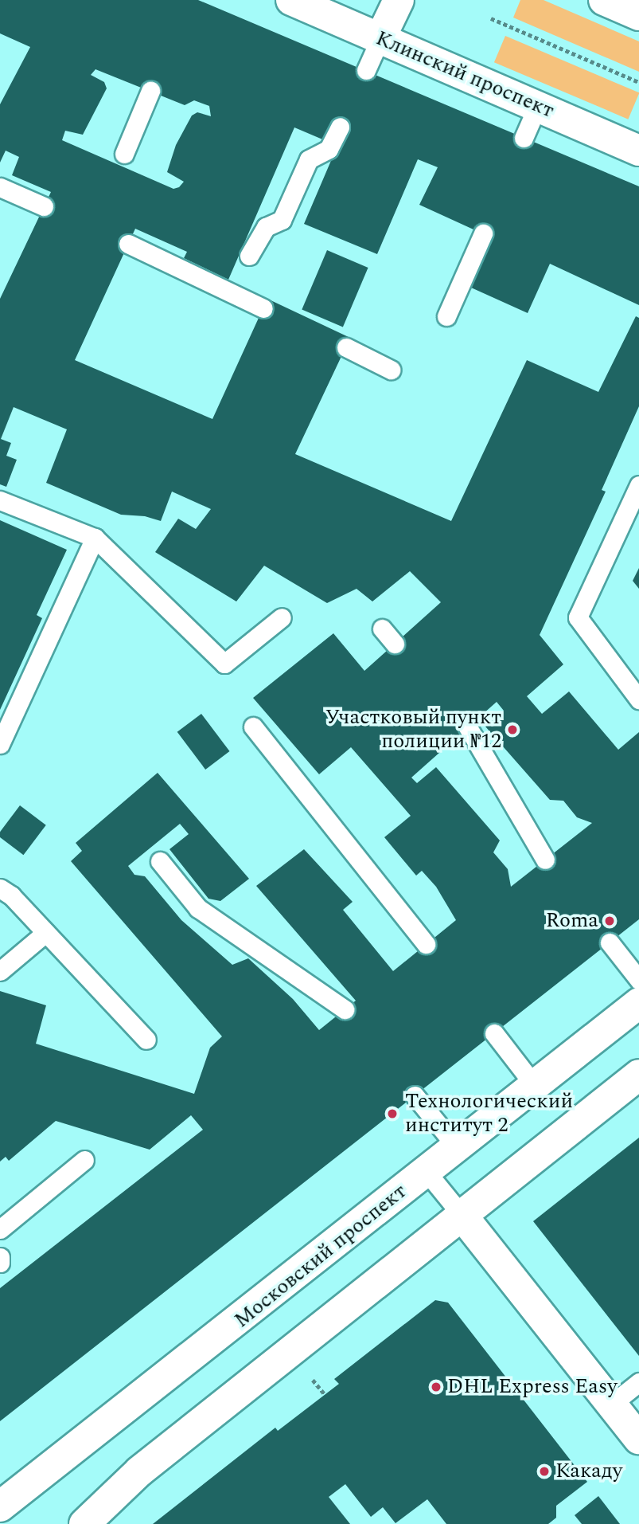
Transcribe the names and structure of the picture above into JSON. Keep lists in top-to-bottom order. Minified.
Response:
{"streets":{"main road":["Клинский проспект","Московский проспект"]},"places":["Участковый пункт полиции №12","Roma","Технологический институт 2","DHL Express Easy","Какаду"]}
